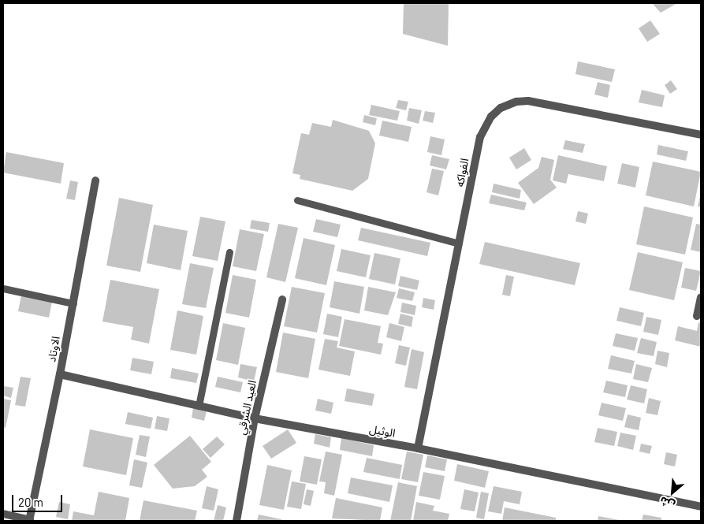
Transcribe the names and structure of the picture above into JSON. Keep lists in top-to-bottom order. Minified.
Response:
{"streets":{"street":["الفواكه","الاوتاد","العيد الشرقي","الوثيل"]},"crossings":[["الفواكه","الوثيل"],["الاوتاد","الوثيل"],["العيد الشرقي","الوثيل"]],"scale_bar":"20 m","north":"bottom left"}
